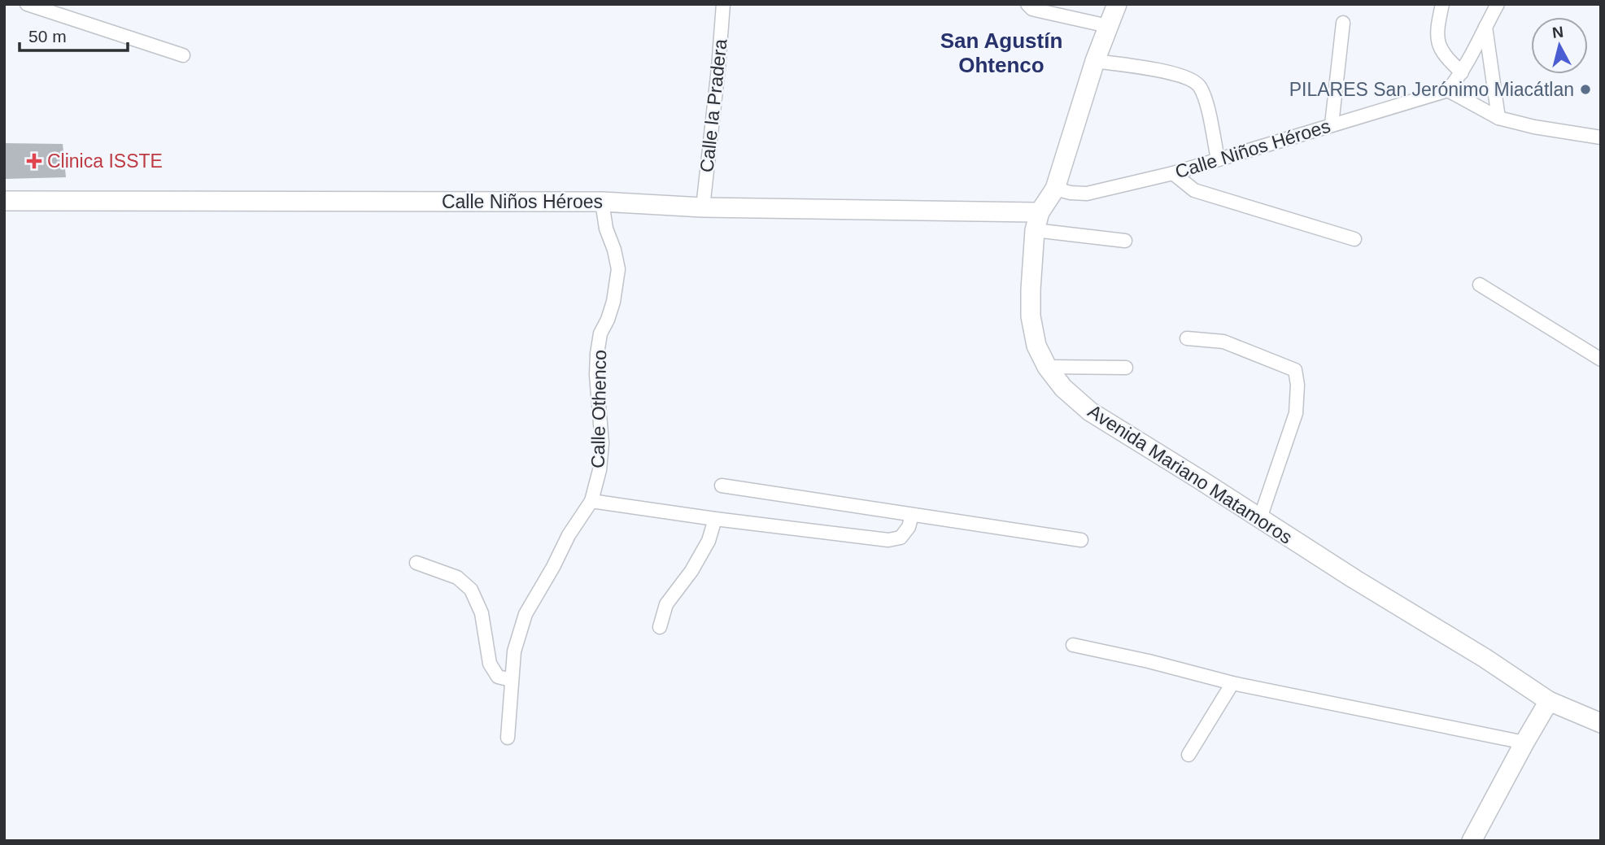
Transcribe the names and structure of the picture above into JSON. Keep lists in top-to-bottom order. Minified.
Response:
{"streets":{"street":["Calle la Pradera","Calle Niños Héroes","Calle Othenco","Avenida Mariano Matamoros"]},"crossings":[["Calle la Pradera","Calle Niños Héroes"],["Calle Niños Héroes","Calle Othenco"],["Calle Niños Héroes","Avenida Mariano Matamoros"]],"districts":["San Agustín Ohtenco"],"places":{"other":["PILARES San Jerónimo Miacátlan"],"health":["Clinica ISSTE"]},"scale_bar":"50 m","north":"top"}
